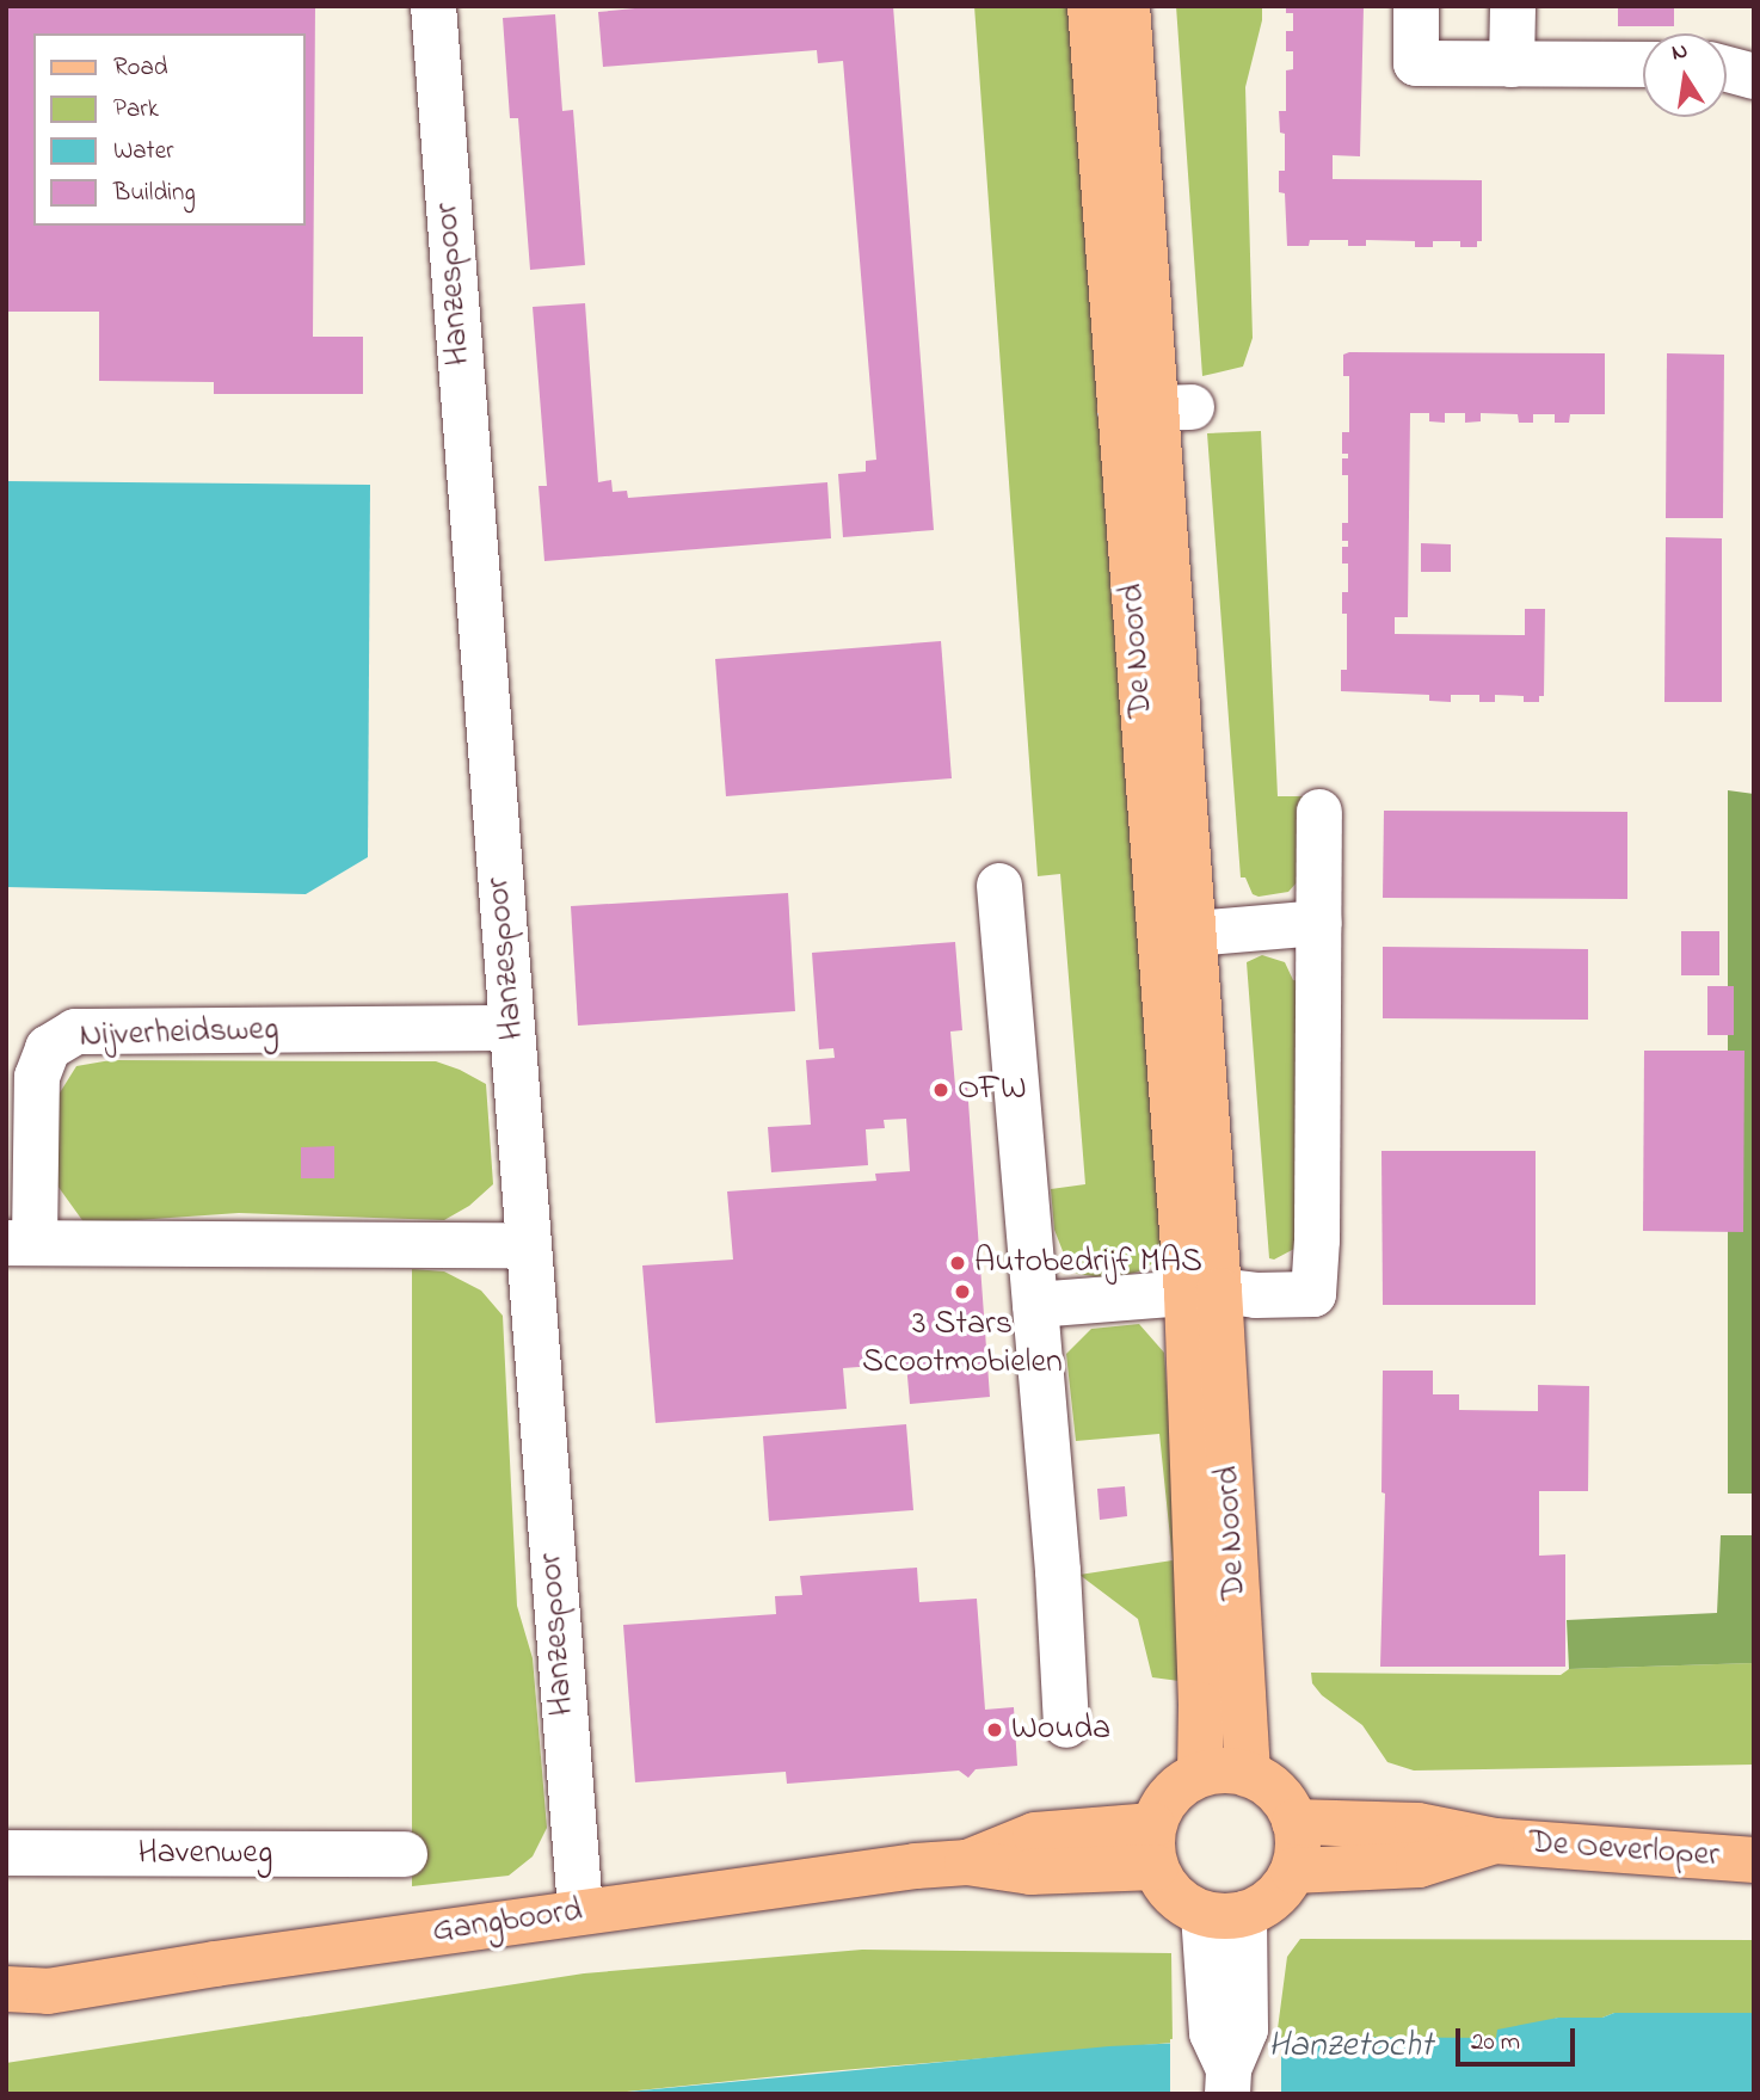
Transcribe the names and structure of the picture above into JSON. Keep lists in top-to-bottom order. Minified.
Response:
{"streets":{"main road":["De Noord","De Oeverloper","Gangboord"],"street":["Hanzespoor","Nijverheidsweg","Havenweg"]},"crossings":[["Hanzespoor","Nijverheidsweg"],["Hanzespoor","Gangboord"],["De Noord","De Oeverloper"],["De Noord","Gangboord"],["De Oeverloper","Gangboord"]],"water":["Hanzetocht"],"places":["OFW","Autobedrijf MAS","3 Stars Scootmobielen","Wouda"],"legend":["Road","Park","Water","Building"],"scale_bar":"20 m","north":"top"}
